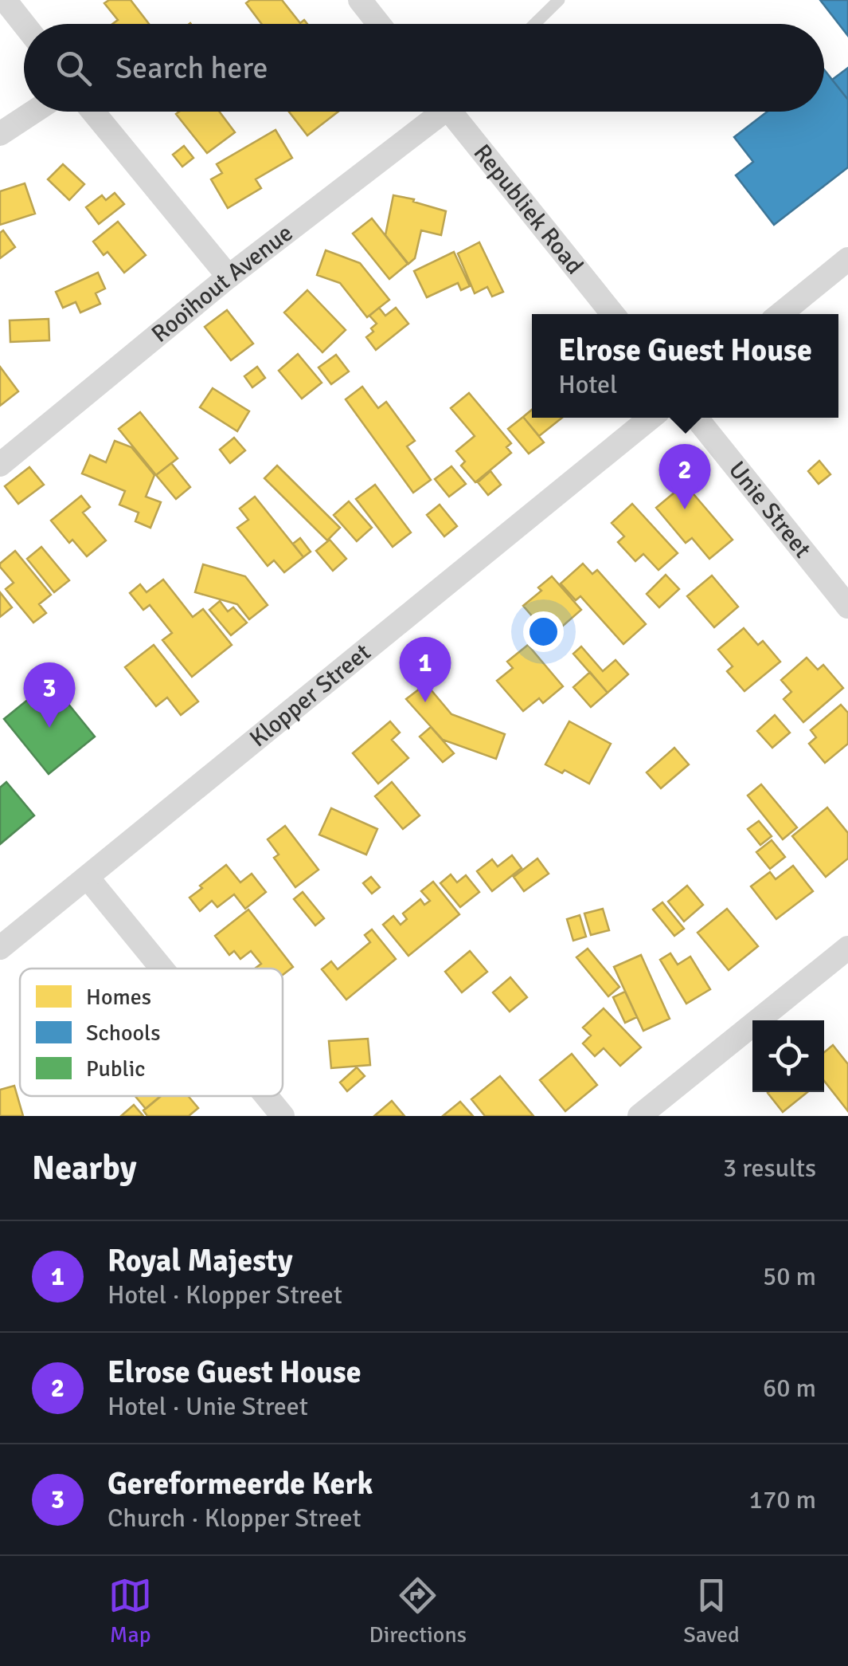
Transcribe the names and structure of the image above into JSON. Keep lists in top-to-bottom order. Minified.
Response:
{"streets":{"street":["Republiek Road","Rooihout Avenue","Unie Street","Klopper Street"]},"legend":["Homes","Schools","Public"],"page":{"search":"Search here","popup":["Elrose Guest House","Hotel"],"pins":["2","1","3"],"heading":["Nearby","3 results"],"list":[{"mark":"1","name":"Royal Majesty","note":"Hotel · Klopper Street","value":"50 m"},{"mark":"2","name":"Elrose Guest House","note":"Hotel · Unie Street","value":"60 m"},{"mark":"3","name":"Gereformeerde Kerk","note":"Church · Klopper Street","value":"170 m"}],"nav":["Map","Directions","Saved"]}}
